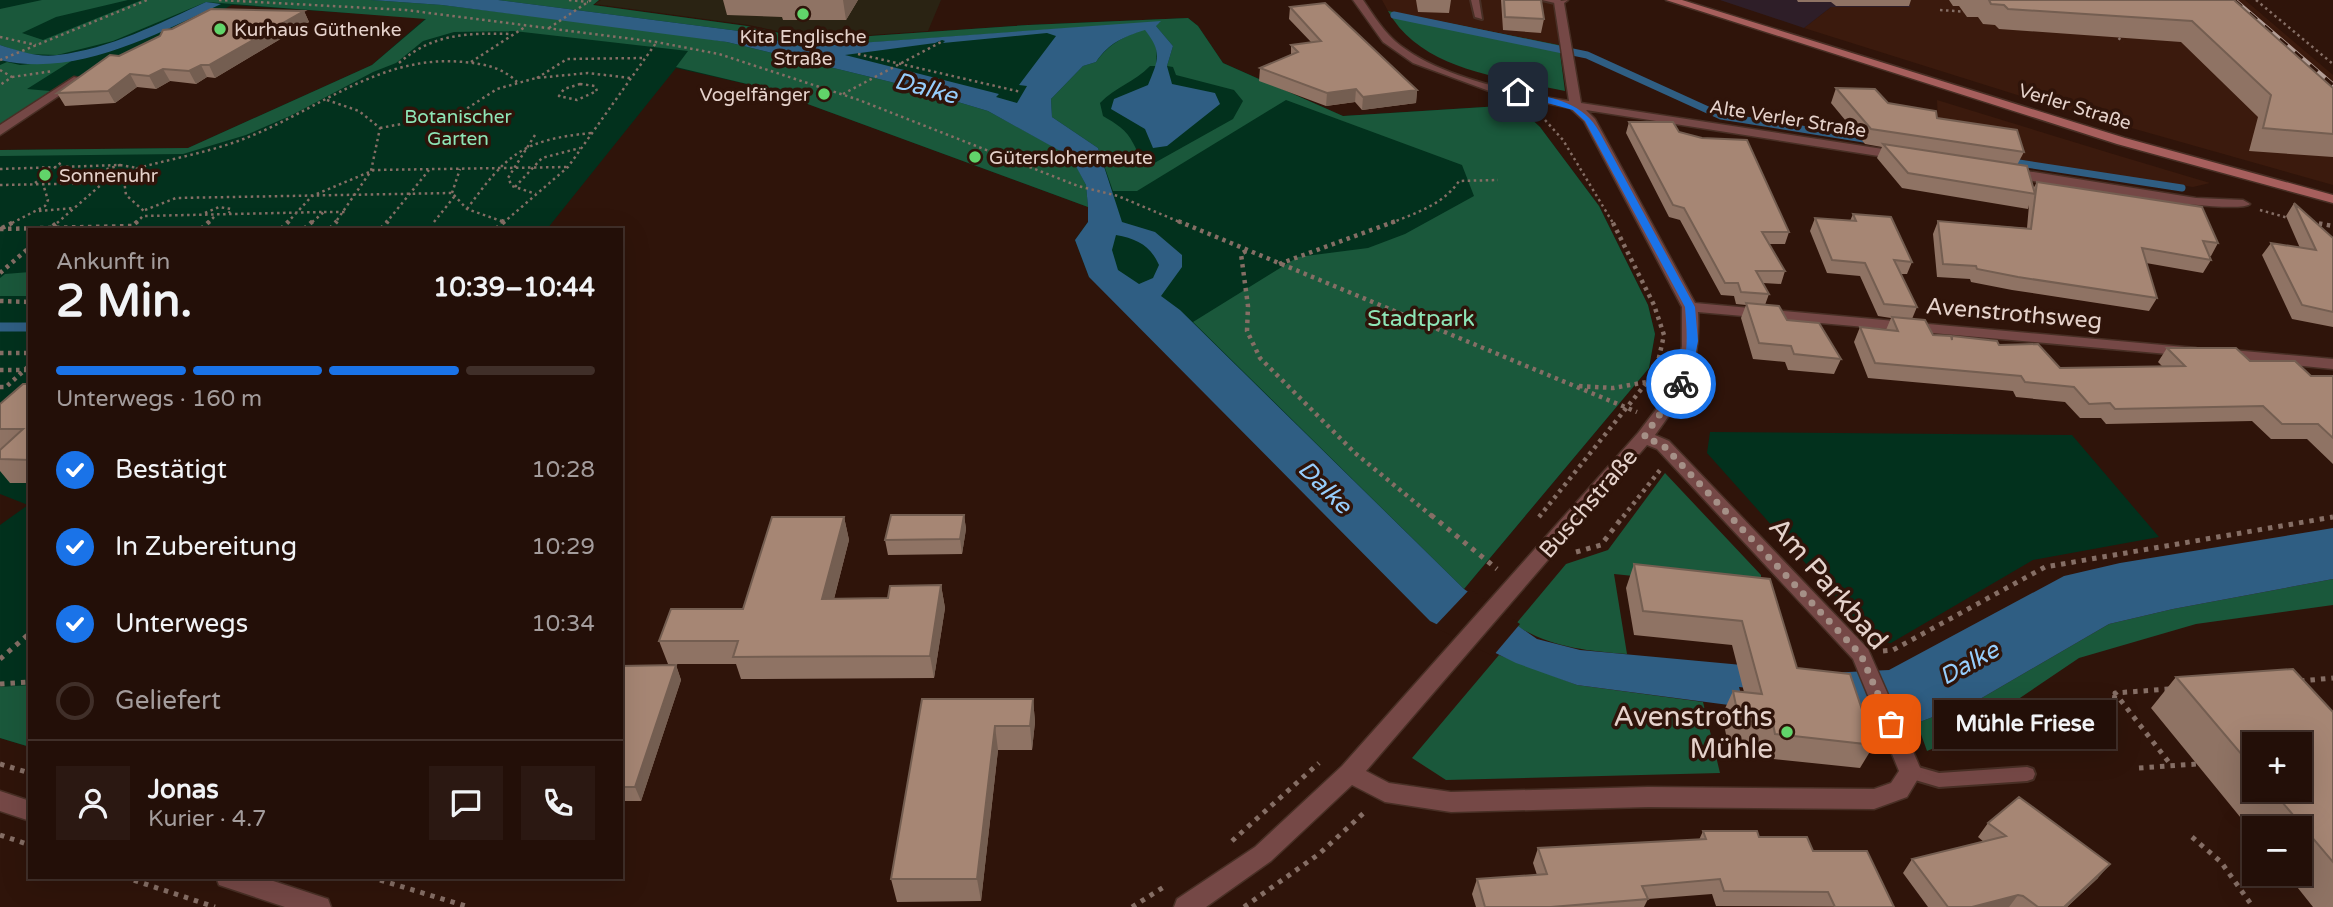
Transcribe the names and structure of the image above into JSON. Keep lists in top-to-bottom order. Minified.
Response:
{"streets":{"main road":["Verler Straße"],"street":["Alte Verler Straße","Avenstrothsweg","Buschstraße","Am Parkbad"]},"crossings":[["Alte Verler Straße","Buschstraße"],["Avenstrothsweg","Buschstraße"],["Buschstraße","Am Parkbad"]],"water":["Dalke"],"parks":["Botanischer Garten","Stadtpark"],"places":["Kita Englische Straße","Kurhaus Güthenke","Vogelfänger","Güterslohermeute","Sonnenuhr","Mühle Friese","Avenstroths Mühle"],"page":{"heading":["2 Min.","Ankunft in","10:39–10:44"],"panel":["Jonas","Kurier · 4.7"],"bar":"Unterwegs · 160 m","list":[["Bestätigt","10:28"],["In Zubereitung","10:29"],["Unterwegs","10:34"],"Geliefert"],"bubble":"Mühle Friese","map_buttons":["+","−"]}}
